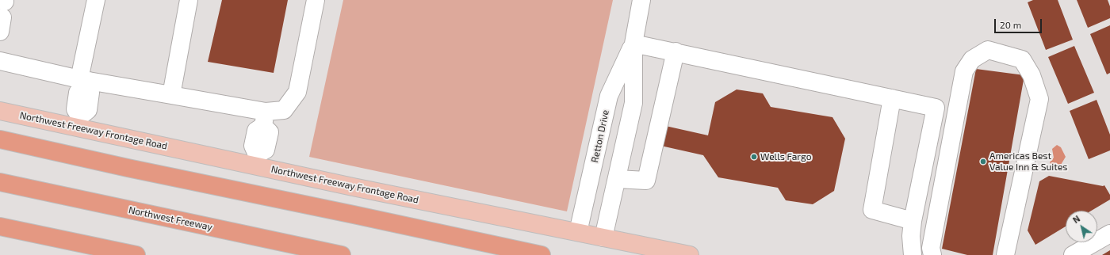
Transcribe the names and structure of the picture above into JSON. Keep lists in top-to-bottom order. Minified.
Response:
{"streets":{"highway":["Northwest Freeway"],"main road":["Northwest Freeway Frontage Road"],"street":["Retton Drive"]},"crossings":[["Northwest Freeway Frontage Road","Retton Drive"]],"places":["Wells Fargo","Americas Best Value Inn & Suites"],"scale_bar":"20 m","north":"top left"}
